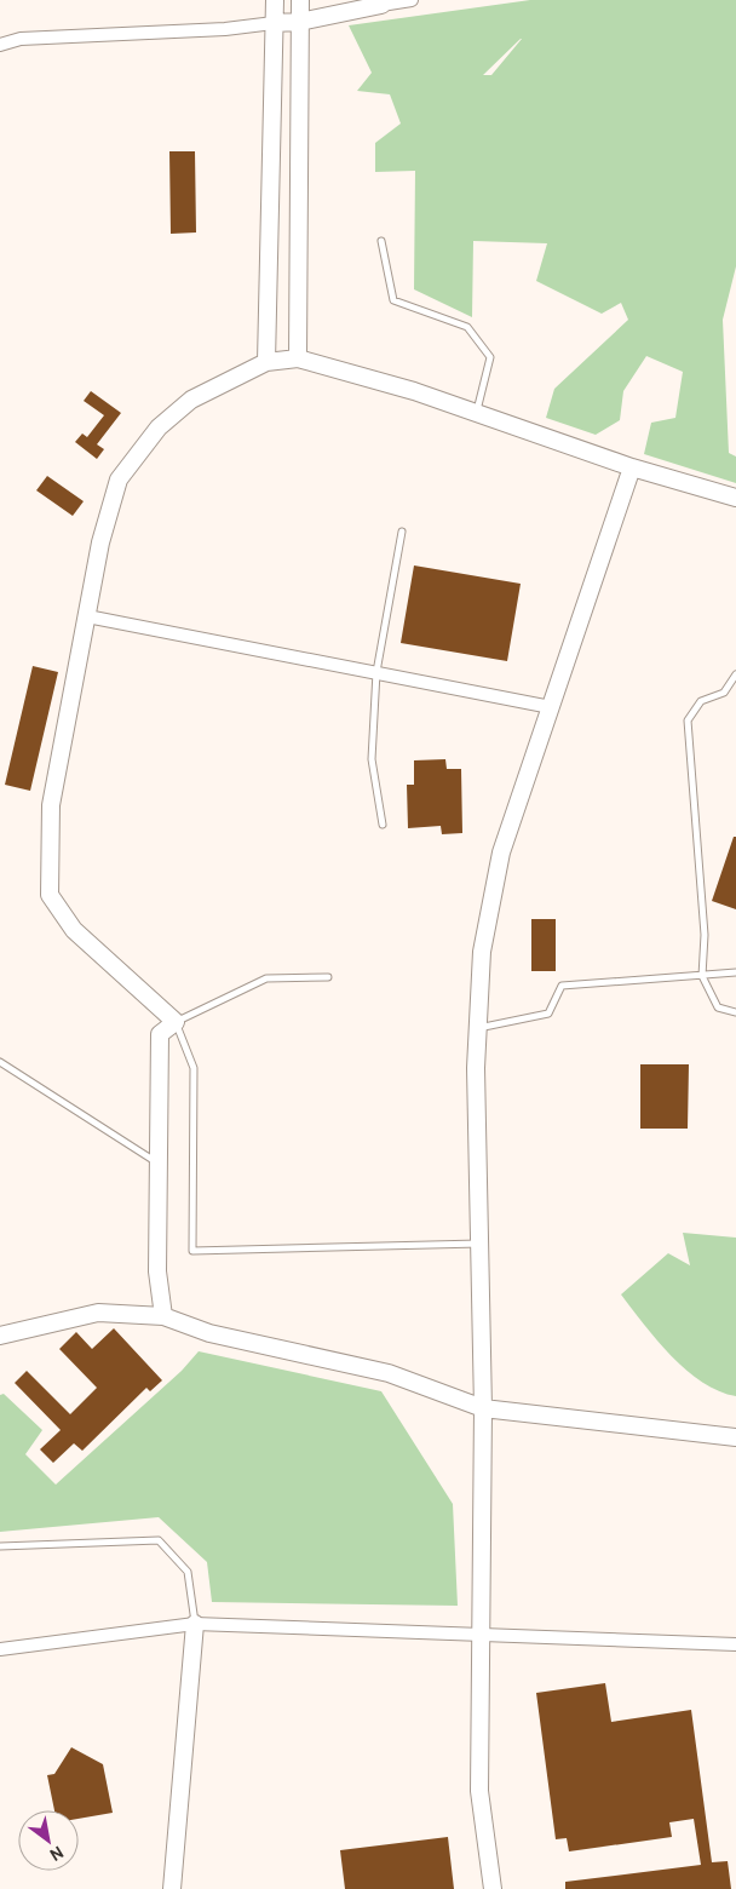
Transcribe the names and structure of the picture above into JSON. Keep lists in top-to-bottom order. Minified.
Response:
{"north":"bottom right"}
